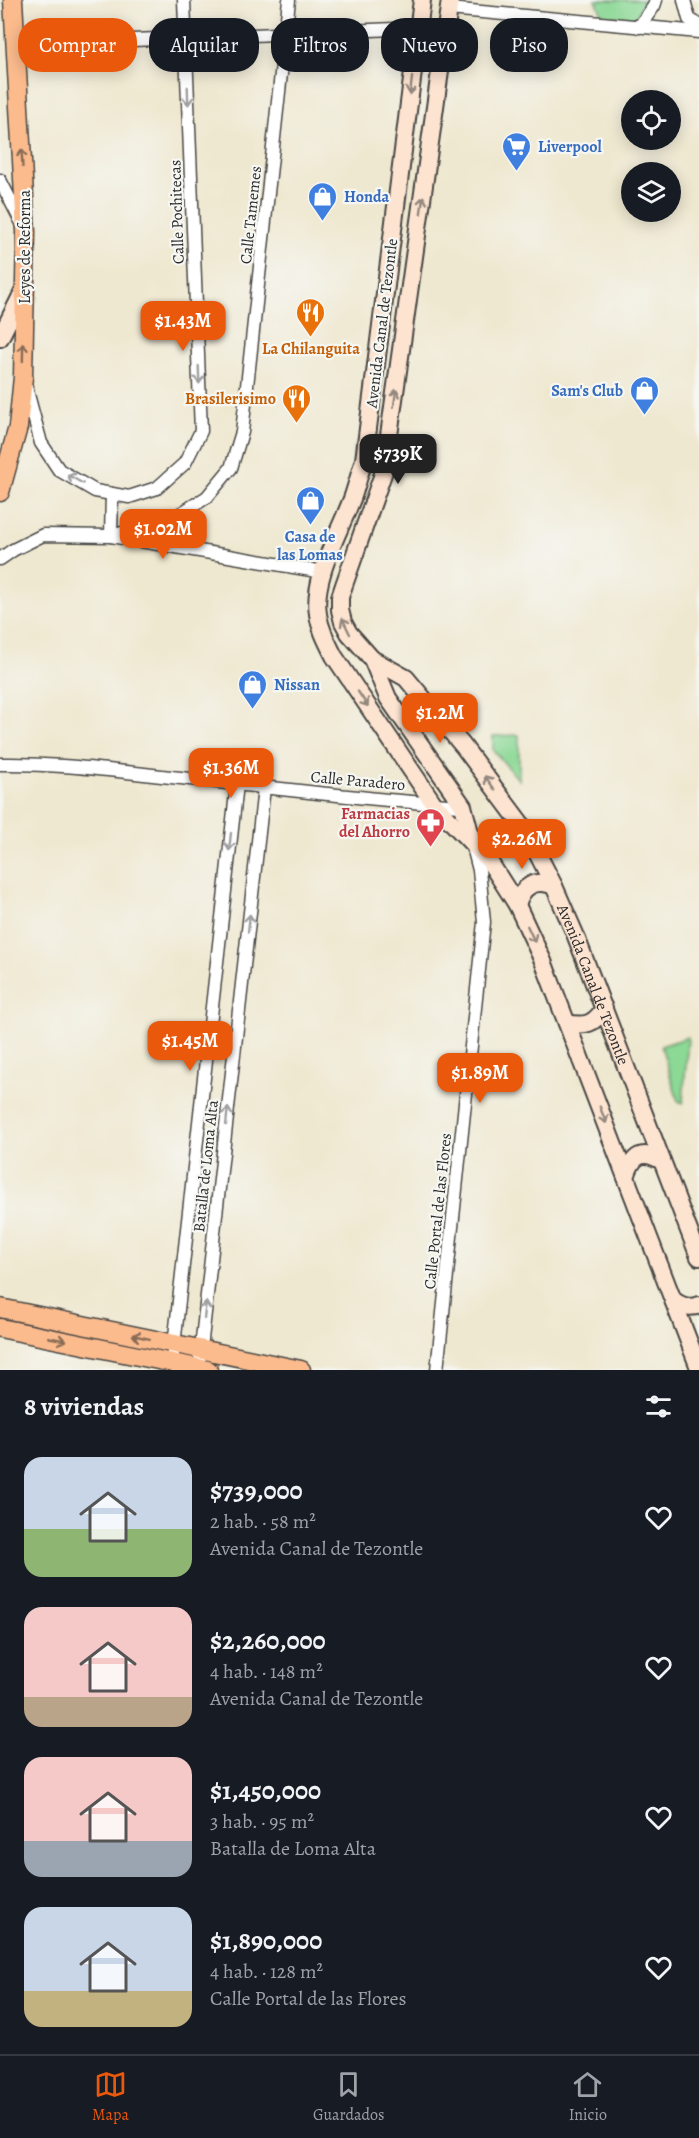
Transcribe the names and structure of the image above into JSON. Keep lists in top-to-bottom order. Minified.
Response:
{"streets":{"main road":["Leyes de Reforma","Avenida Canal de Tezontle"],"street":["Calle Pochitecas","Calle Tamemes","Calle Paradero","Batalla de Loma Alta","Calle Portal de las Flores"]},"crossings":[["Calle Pochitecas","Leyes de Reforma"],["Avenida Canal de Tezontle","Calle Paradero"],["Avenida Canal de Tezontle","Calle Portal de las Flores"],["Calle Paradero","Batalla de Loma Alta"]],"one_way":["Leyes de Reforma"],"places":{"supermarket":["Liverpool"],"shop":["Honda","Sam's Club","Casa de las Lomas","Nissan"],"restaurant":["La Chilanguita","Brasilerisimo"],"pharmacy":["Farmacias del Ahorro"]},"page":{"chip":["Comprar","Alquilar","Filtros","Nuevo","Piso"],"price":["$1.43M","$739K","$1.02M","$1.2M","$1.36M","$2.26M","$1.45M","$1.89M"],"heading":"8 viviendas","list":[{"name":"$739,000","note":"2 hab. · 58 m² · Avenida Canal de Tezontle"},{"name":"$2,260,000","note":"4 hab. · 148 m² · Avenida Canal de Tezontle"},{"name":"$1,450,000","note":"3 hab. · 95 m² · Batalla de Loma Alta"},{"name":"$1,890,000","note":"4 hab. · 128 m² · Calle Portal de las Flores"}],"tabs":["Mapa","Guardados","Inicio"]}}
